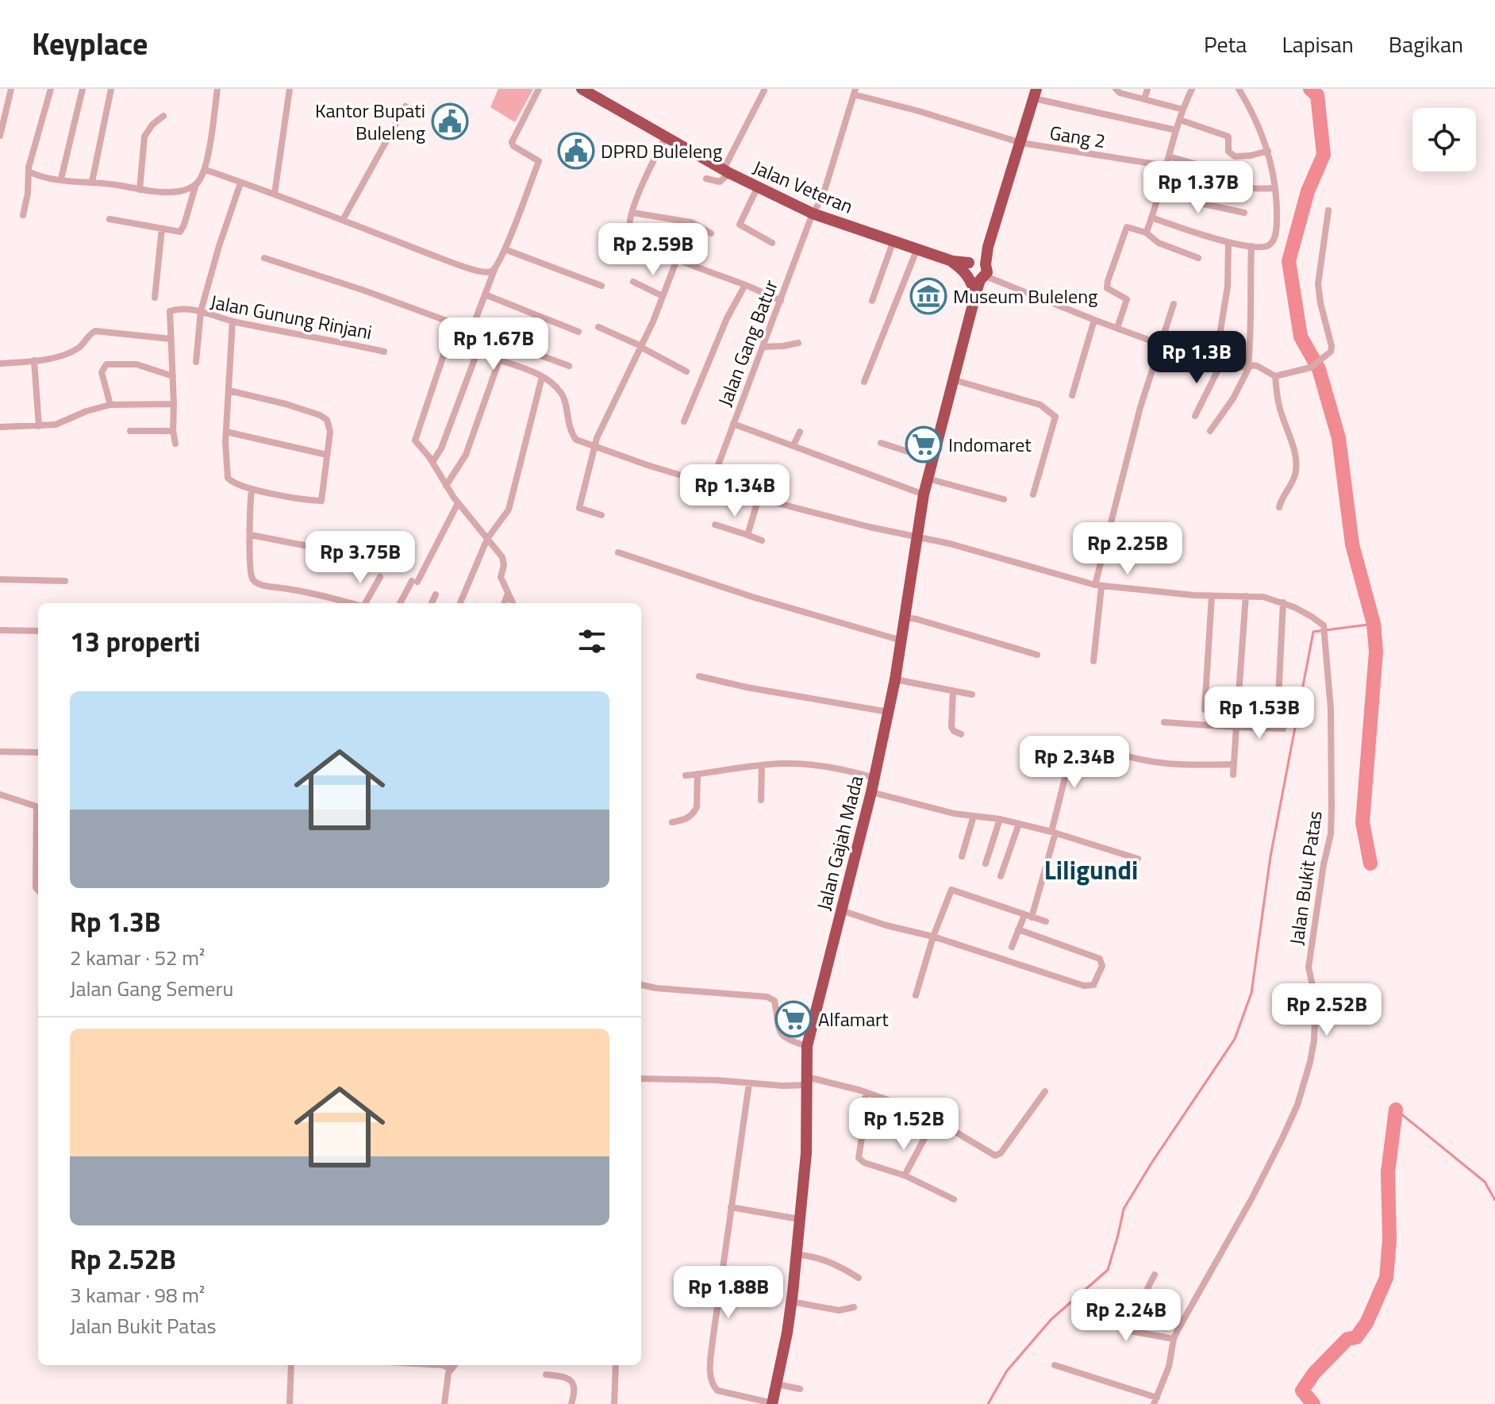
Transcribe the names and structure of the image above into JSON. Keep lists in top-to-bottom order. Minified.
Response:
{"streets":{"highway":["Jalan Veteran","Jalan Gajah Mada"],"street":["Gang 2","Jalan Gunung Rinjani","Jalan Gang Batur","Jalan Bukit Patas"]},"crossings":[["Gang 2","Jalan Gang Batur"],["Gang 2","Jalan Gajah Mada"],["Jalan Veteran","Jalan Gang Batur"],["Jalan Veteran","Jalan Gajah Mada"],["Jalan Gajah Mada","Jalan Bukit Patas"]],"districts":["Liligundi"],"places":{"public building":["Kantor Bupati Buleleng","DPRD Buleleng"],"museum":["Museum Buleleng"],"supermarket":["Indomaret","Alfamart"]},"page":{"header":"Keyplace","nav":["Peta","Lapisan","Bagikan"],"price":["Rp 1.37B","Rp 2.59B","Rp 1.67B","Rp 1.3B","Rp 1.34B","Rp 2.25B","Rp 3.75B","Rp 1.53B","Rp 2.34B","Rp 2.52B","Rp 1.52B","Rp 1.88B","Rp 2.24B"],"heading":"13 properti","list":[{"name":"Rp 1.3B","note":"2 kamar · 52 m² · Jalan Gang Semeru"},{"name":"Rp 2.52B","note":"3 kamar · 98 m² · Jalan Bukit Patas"}]}}
